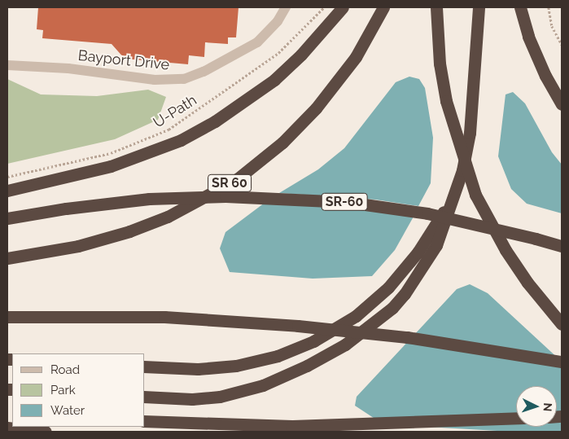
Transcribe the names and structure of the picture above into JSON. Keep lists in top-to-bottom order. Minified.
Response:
{"streets":{"highway":["SR 60","SR-60"],"street":["Bayport Drive"],"path":["U-Path"]},"legend":["Road","Park","Water"],"north":"right"}
